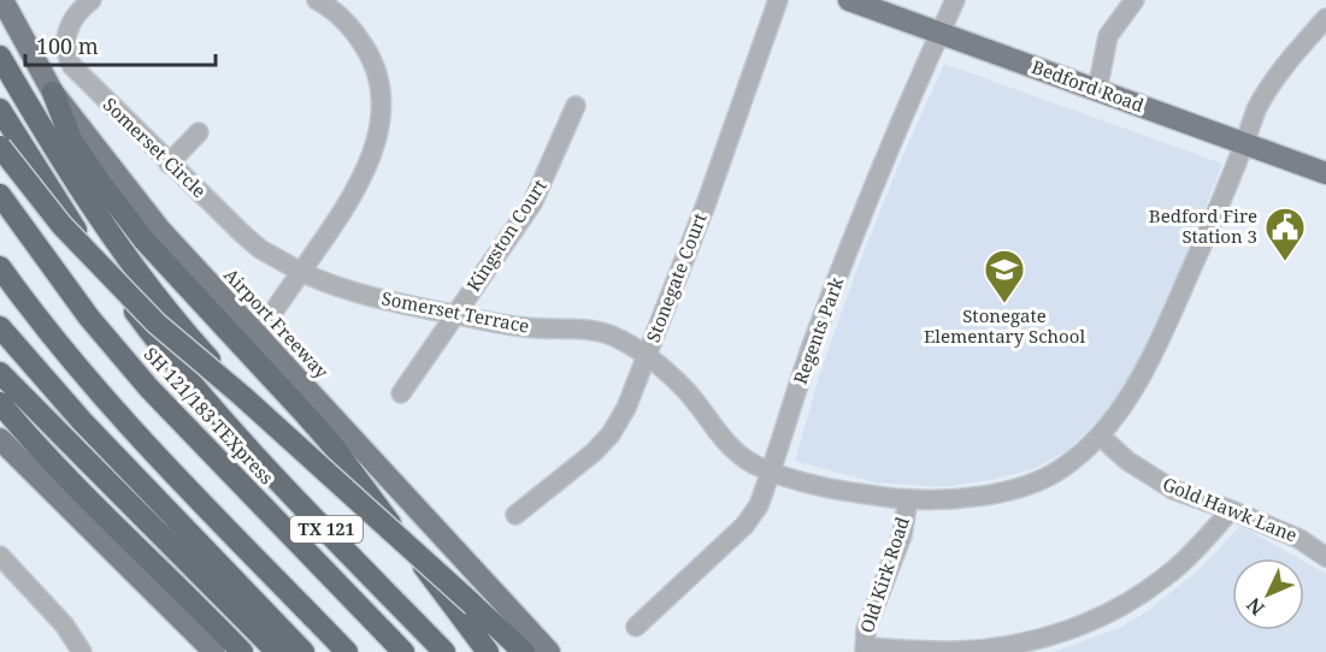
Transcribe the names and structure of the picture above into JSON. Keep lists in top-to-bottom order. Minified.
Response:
{"streets":{"highway":["SH 121/183 TEXpress","TX 121"],"main road":["Bedford Road","Airport Freeway"],"street":["Somerset Circle","Kingston Court","Stonegate Court","Somerset Terrace","Regents Park","Gold Hawk Lane","Old Kirk Road"]},"crossings":[["Bedford Road","Somerset Terrace"],["Bedford Road","Regents Park"],["Somerset Circle","Somerset Terrace"],["Kingston Court","Somerset Terrace"],["Stonegate Court","Somerset Terrace"],["Somerset Terrace","Regents Park"],["Somerset Terrace","Gold Hawk Lane"],["Somerset Terrace","Old Kirk Road"]],"places":{"public building":["Bedford Fire Station 3"],"school or university":["Stonegate Elementary School"]},"scale_bar":"100 m","north":"bottom left"}
